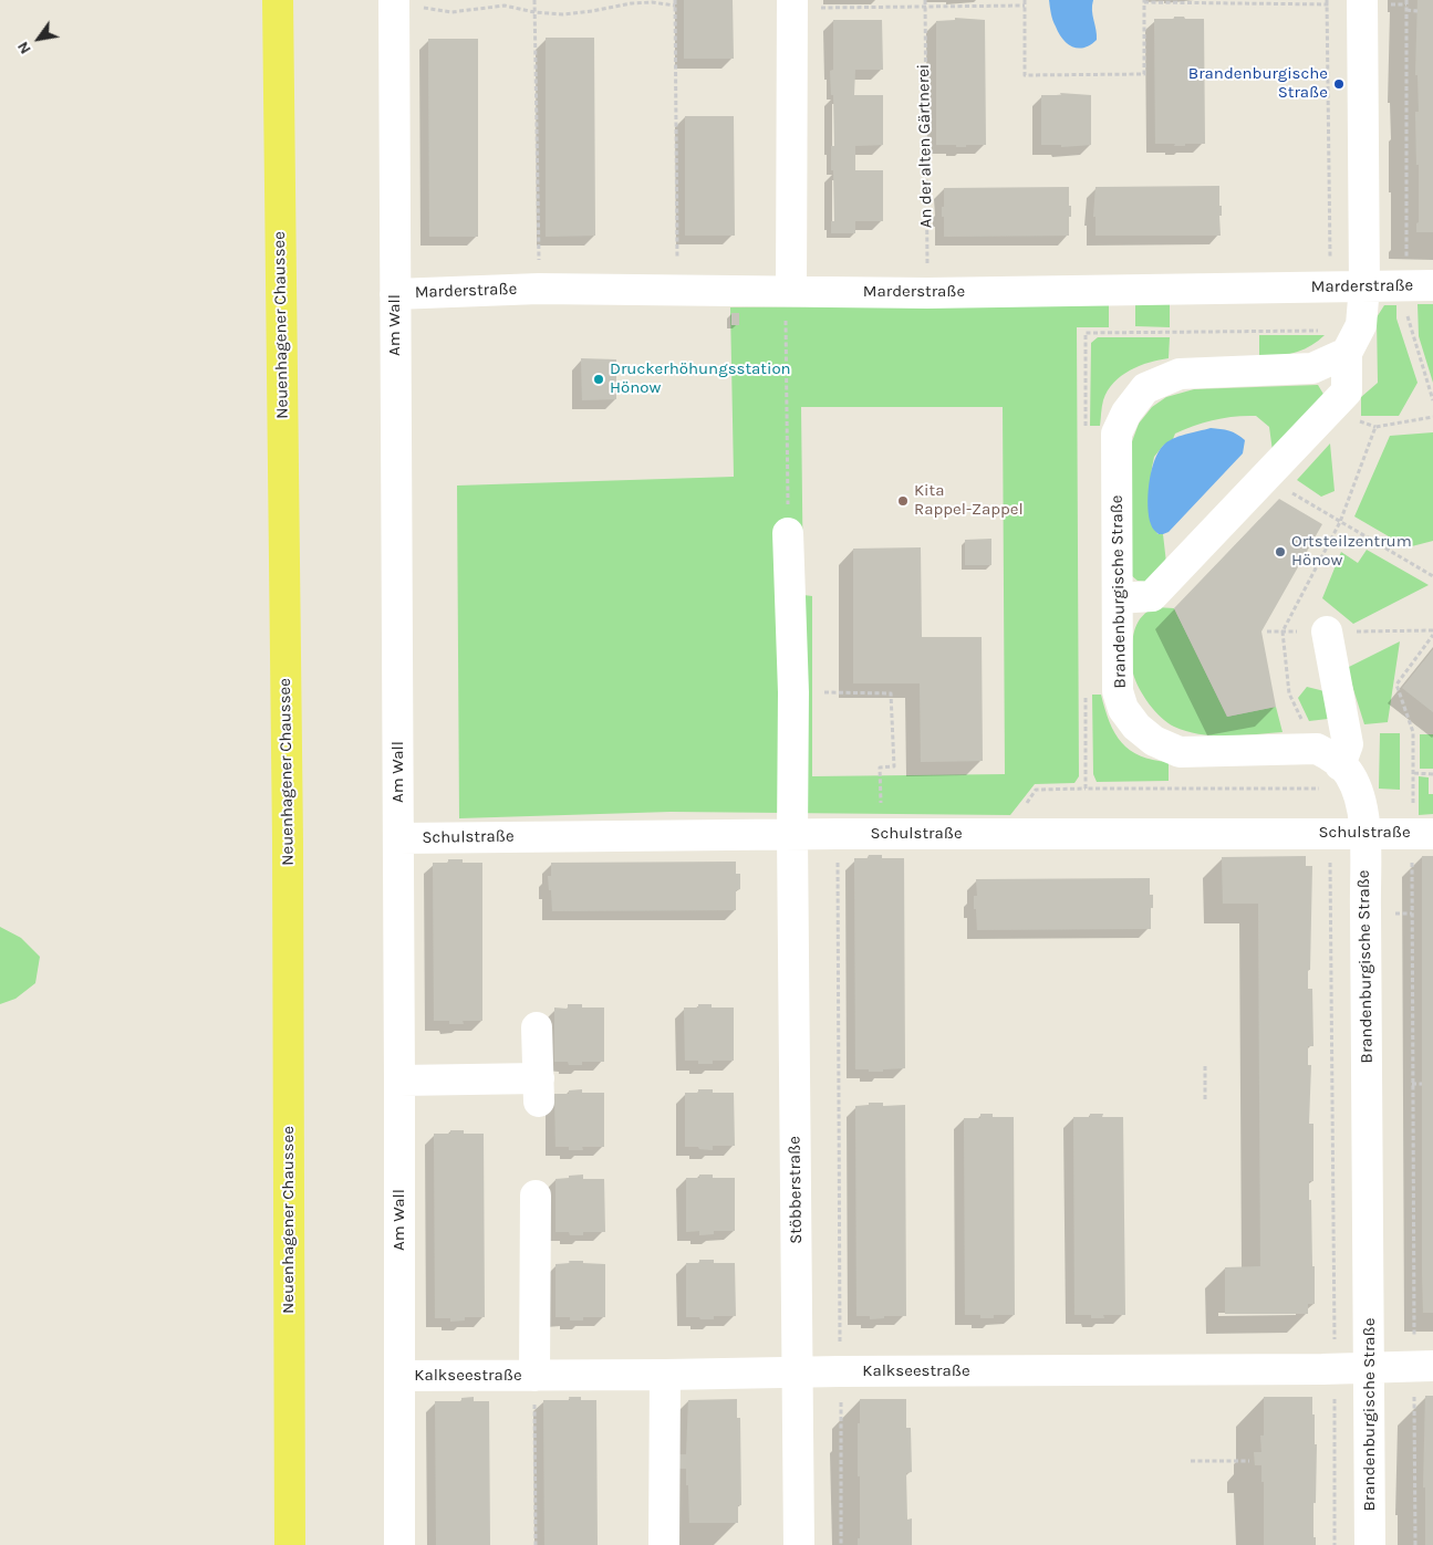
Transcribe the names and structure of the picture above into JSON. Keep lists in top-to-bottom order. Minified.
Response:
{"streets":{"main road":["Neuenhagener Chaussee"],"street":["Marderstraße","Am Wall","Brandenburgische Straße","Schulstraße","Stöbberstraße","Kalkseestraße"],"path":["An der alten Gärtnerei"]},"crossings":[["An der alten Gärtnerei","Marderstraße"],["Marderstraße","Am Wall"],["Am Wall","Schulstraße"],["Am Wall","Kalkseestraße"],["Brandenburgische Straße","Schulstraße"],["Brandenburgische Straße","Kalkseestraße"],["Schulstraße","Stöbberstraße"],["Stöbberstraße","Kalkseestraße"]],"places":["Brandenburgische Straße","Druckerhöhungsstation Hönow","Kita Rappel-Zappel","Ortsteilzentrum Hönow"],"north":"bottom left"}
